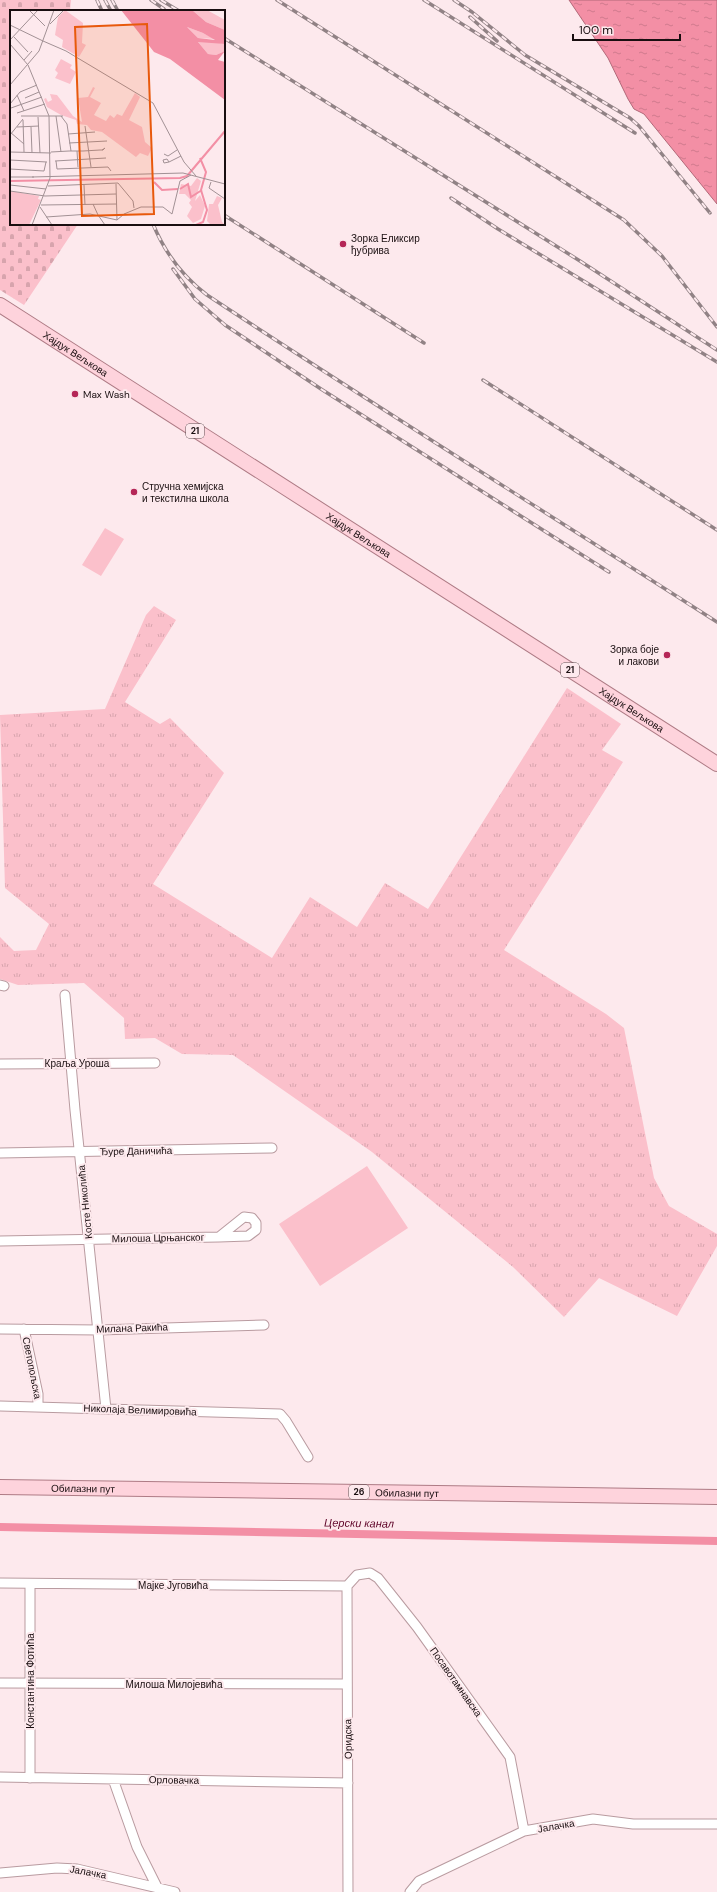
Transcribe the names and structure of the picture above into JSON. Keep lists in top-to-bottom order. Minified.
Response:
{"streets":{"main road":["Хајдук Вељкова","21","Обилазни пут","26"],"street":["Краља Уроша","Ђуре Даничића","Косте Николића","Милоша Црњанског","Милана Ракића","Светопољска","Николаја Велимировића","Мајке Југовића","Константина Фотића","Посавотамнавска","Милоша Милојевића","Оридска","Орловачка","Јалачка"]},"crossings":[["Краља Уроша","Косте Николића"],["Ђуре Даничића","Косте Николића"],["Косте Николића","Милоша Црњанског"],["Косте Николића","Милана Ракића"],["Косте Николића","Николаја Велимировића"],["Милана Ракића","Светопољска"],["Светопољска","Николаја Велимировића"],["Мајке Југовића","Константина Фотића"],["Мајке Југовића","Посавотамнавска"],["Мајке Југовића","Оридска"],["Константина Фотића","Милоша Милојевића"],["Константина Фотића","Орловачка"],["Посавотамнавска","Оридска"],["Посавотамнавска","Јалачка"],["Милоша Милојевића","Оридска"],["Оридска","Орловачка"]],"water":["Церски канал"],"places":["Зорка Еликсир ђубрива","Max Wash","Стручна хемијска и текстилна школа","Зорка боје и лакови"],"scale_bar":"100 m"}
